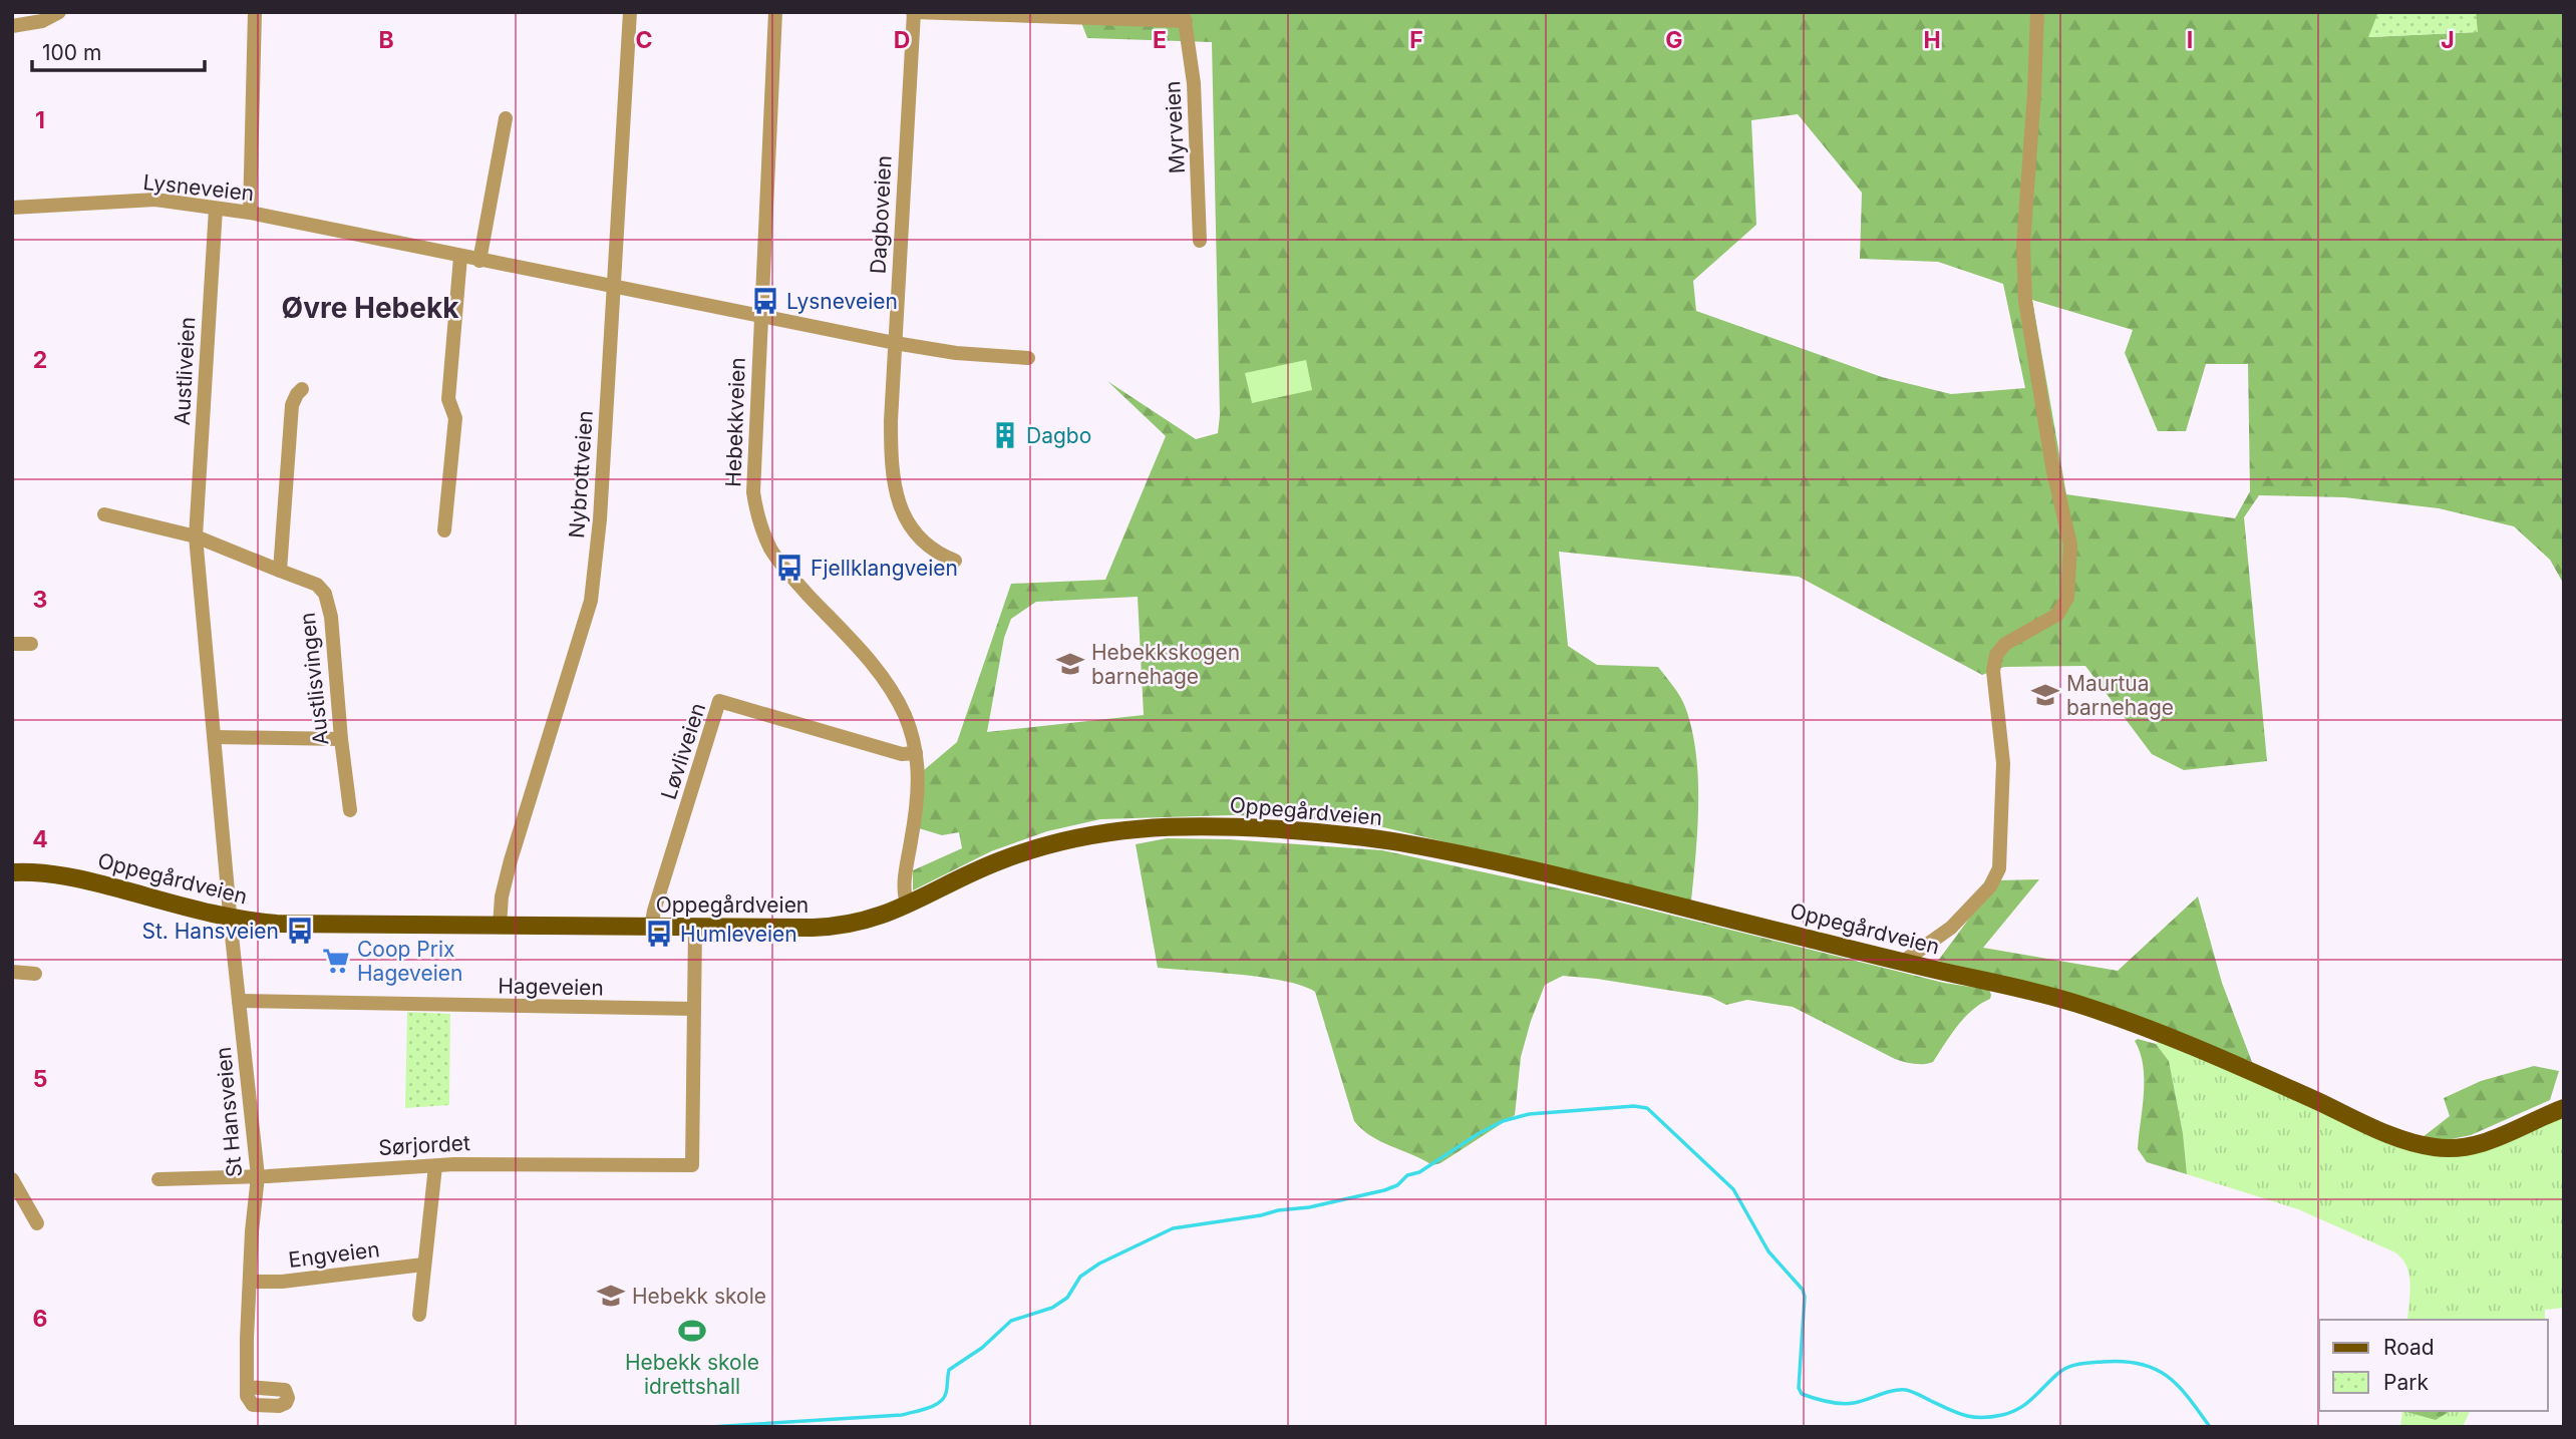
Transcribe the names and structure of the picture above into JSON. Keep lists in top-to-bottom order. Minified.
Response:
{"streets":{"main road":["Oppegårdveien"],"street":["Myrveien","Lysneveien","Dagboveien","Austliveien","Hebekkveien","Nybrottveien","Austlisvingen","Løvliveien","Hageveien","St Hansveien","Sørjordet","Engveien"]},"crossings":[["Lysneveien","Dagboveien"],["Lysneveien","Austliveien"],["Lysneveien","Hebekkveien"],["Lysneveien","Nybrottveien"],["Austliveien","Austlisvingen"],["Austliveien","Oppegårdveien"],["Austliveien","St Hansveien"],["Hebekkveien","Løvliveien"],["Hebekkveien","Oppegårdveien"],["Nybrottveien","Oppegårdveien"],["Løvliveien","Oppegårdveien"],["Oppegårdveien","St Hansveien"],["Hageveien","St Hansveien"],["Hageveien","Sørjordet"],["St Hansveien","Sørjordet"],["St Hansveien","Engveien"]],"districts":["Øvre Hebekk"],"places":{"bus stop":["Lysneveien","Fjellklangveien","St. Hansveien","Humleveien"],"building":["Dagbo"],"school or university":["Hebekkskogen barnehage","Maurtua barnehage","Hebekk skole"],"supermarket":["Coop Prix Hageveien"],"sports":["Hebekk skole idrettshall"]},"legend":["Road","Park"],"scale_bar":"100 m","grid":{"columns":["B","C","D","E","F","G","H","I","J"],"rows":["1","2","3","4","5","6"]}}
